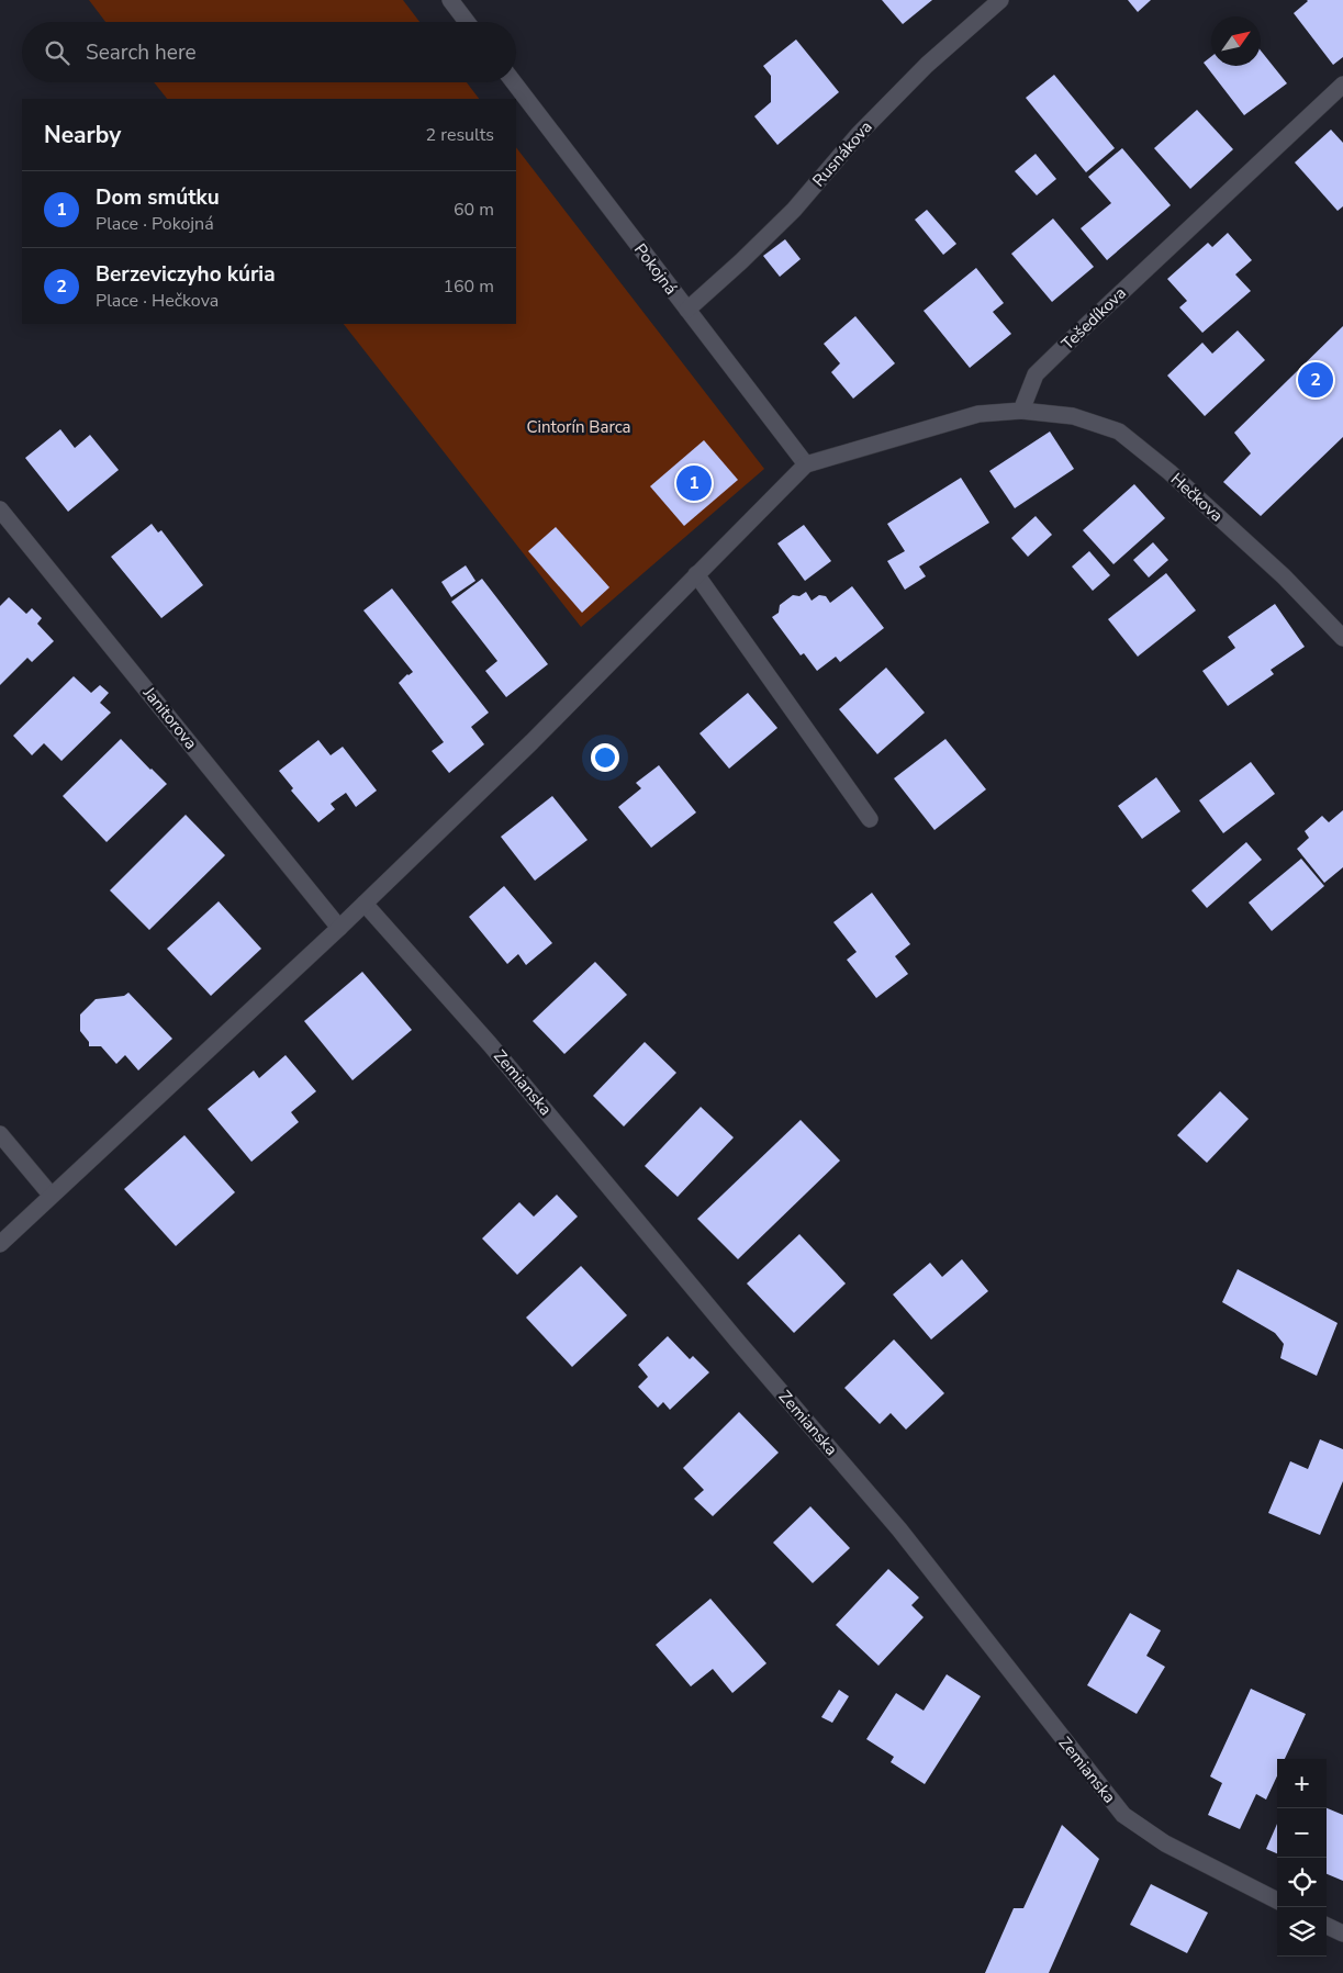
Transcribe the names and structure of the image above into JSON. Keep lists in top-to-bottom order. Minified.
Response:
{"streets":{"street":["Rusnákova","Pokojná","Tešedíkova","Hečkova","Janitorova","Zemianska"]},"crossings":[["Rusnákova","Pokojná"],["Tešedíkova","Hečkova"]],"parks":["Cintorín Barca"],"north":"top right","page":{"search":"Search here","heading":["Nearby","2 results"],"list":[{"mark":"1","name":"Dom smútku","note":"Place · Pokojná","value":"60 m"},{"mark":"2","name":"Berzeviczyho kúria","note":"Place · Hečkova","value":"160 m"}],"pins":["2","1"],"map_buttons":["+","−"]}}
